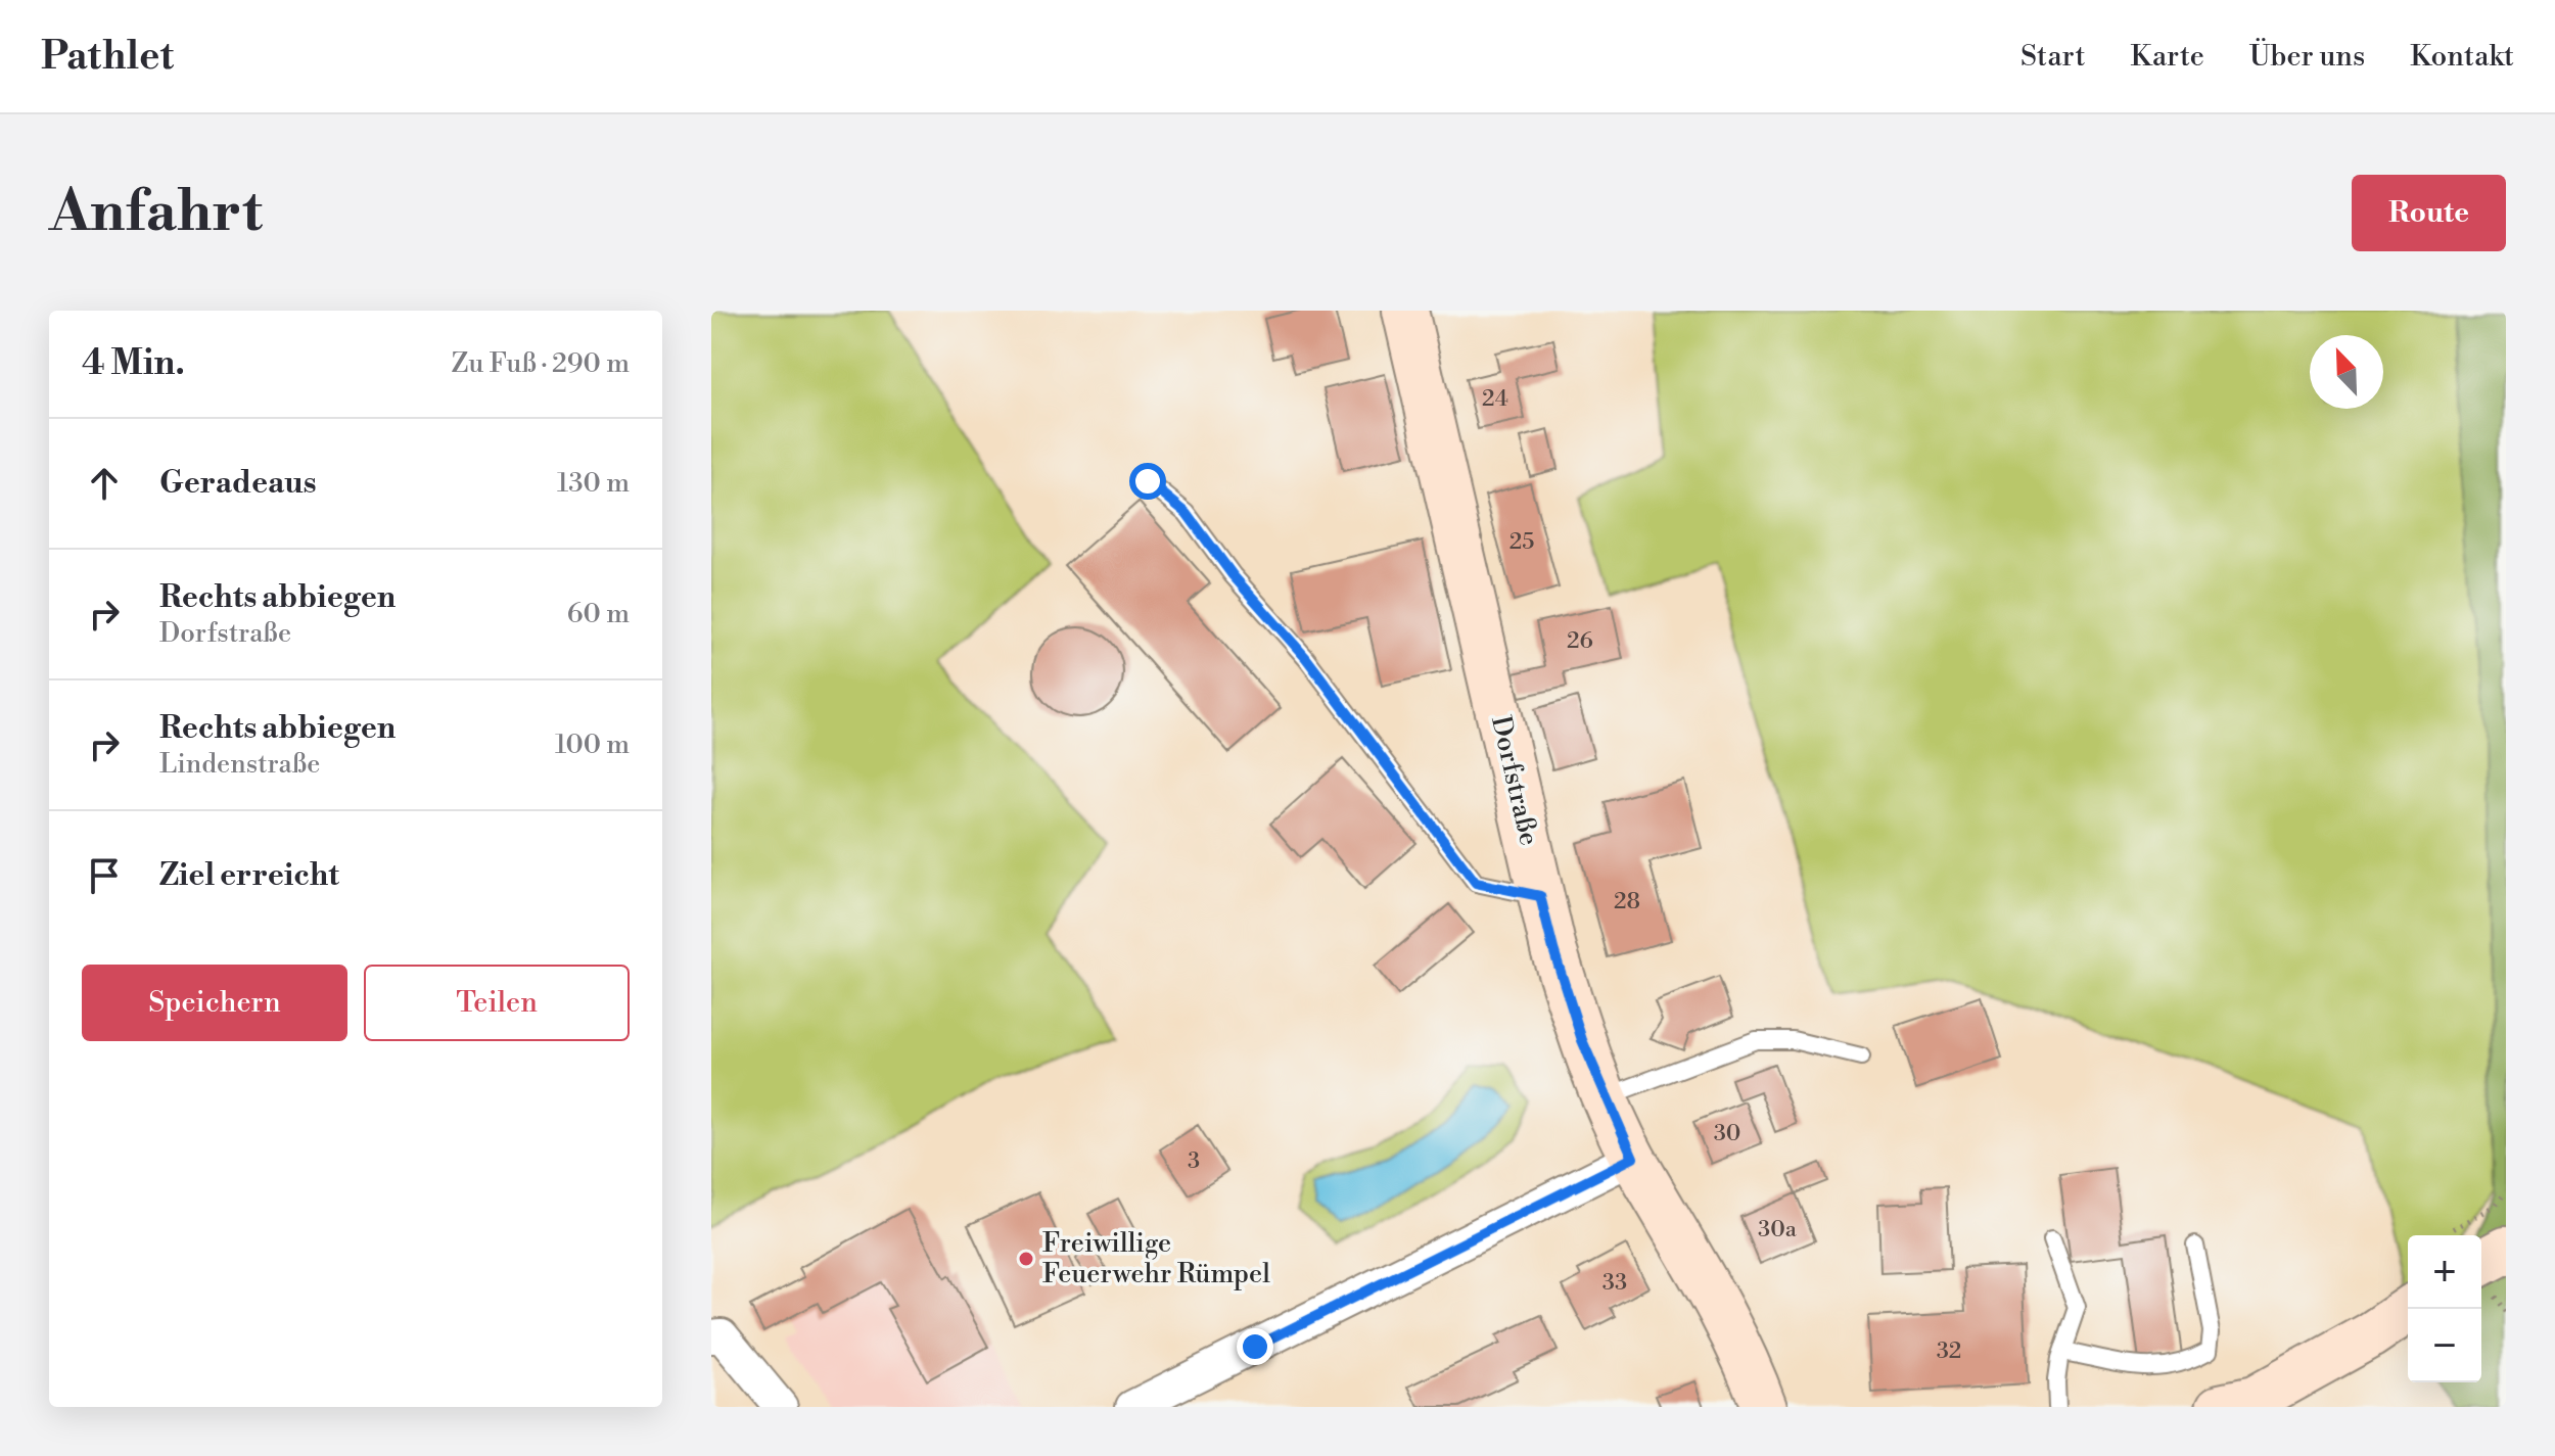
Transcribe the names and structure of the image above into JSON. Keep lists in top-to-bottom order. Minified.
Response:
{"streets":{"street":["Dorfstraße"]},"places":["Freiwillige Feuerwehr Rümpel"],"house_numbers":["24","25","26","28","30","3","30a","33","32"],"north":"top left","page":{"header":"Pathlet","nav":["Start","Karte","Über uns","Kontakt"],"buttons":["Route",["Speichern","Teilen"]],"title":"Anfahrt","heading":["4 Min.","Zu Fuß · 290 m"],"list":[["Geradeaus","130 m"],["Rechts abbiegen","Dorfstraße","60 m"],["Rechts abbiegen","Lindenstraße","100 m"],"Ziel erreicht"],"map_buttons":["+","−"]}}
